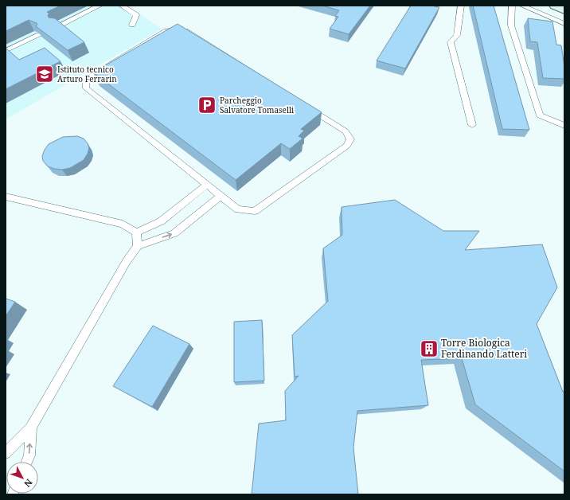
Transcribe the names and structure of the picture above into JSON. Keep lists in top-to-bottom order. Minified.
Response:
{"places":{"school or university":["Istituto tecnico Arturo Ferrarin"],"parking":["Parcheggio Salvatore Tomaselli"],"building":["Torre Biologica Ferdinando Latteri"]},"north":"bottom right"}
